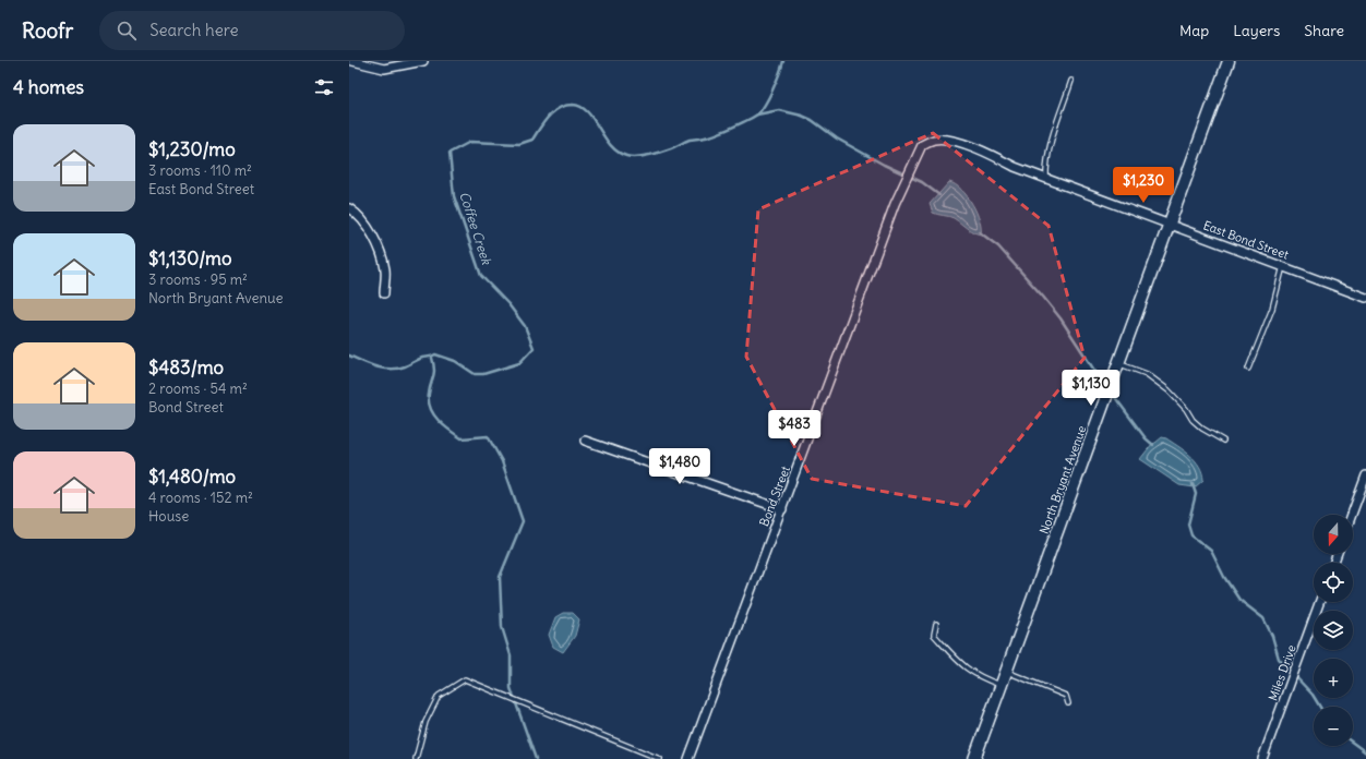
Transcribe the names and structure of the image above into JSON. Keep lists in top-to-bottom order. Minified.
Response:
{"streets":{"street":["East Bond Street","North Bryant Avenue","Bond Street","Miles Drive"]},"crossings":[["East Bond Street","North Bryant Avenue"],["East Bond Street","Bond Street"]],"water":["Coffee Creek"],"north":"bottom","page":{"header":"Roofr","search":"Search here","nav":["Map","Layers","Share"],"heading":"4 homes","list":[{"name":"$1,230/mo","note":"3 rooms · 110 m² · East Bond Street"},{"name":"$1,130/mo","note":"3 rooms · 95 m² · North Bryant Avenue"},{"name":"$483/mo","note":"2 rooms · 54 m² · Bond Street"},{"name":"$1,480/mo","note":"4 rooms · 152 m² · House"}],"price":["$1,230","$1,130","$483","$1,480"],"map_buttons":["+","−"]}}
